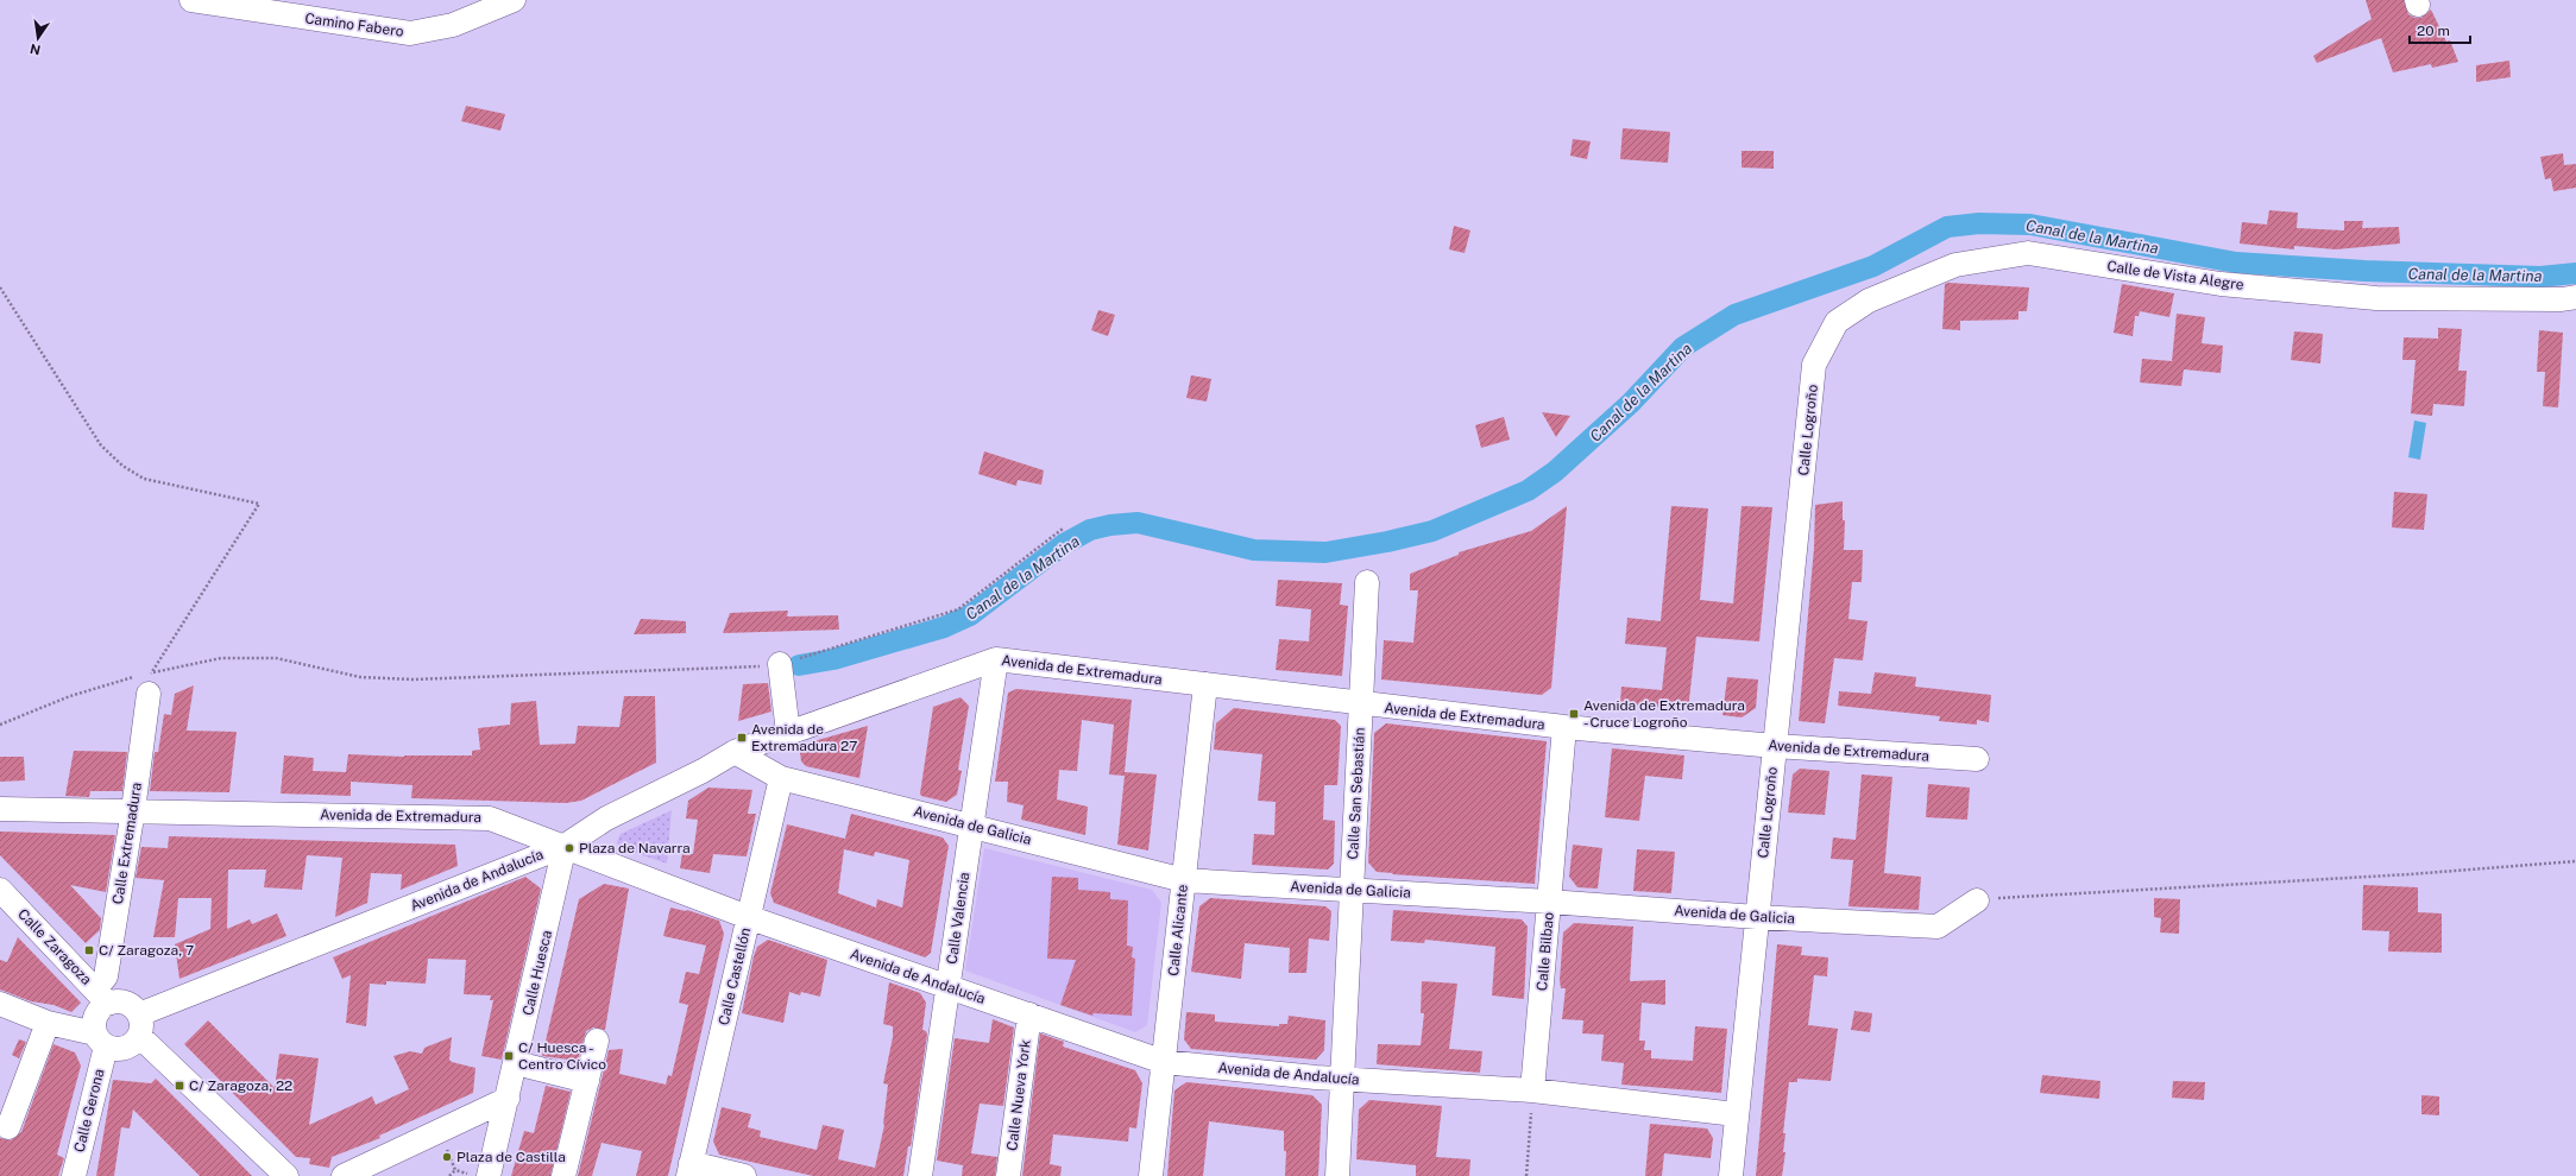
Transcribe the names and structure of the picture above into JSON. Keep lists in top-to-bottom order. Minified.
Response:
{"streets":{"street":["Camino Fabero","Calle de Vista Alegre","Calle Logroño","Avenida de Extremadura","Calle San Sebastián","Avenida de Galicia","Calle Extremadura","Avenida de Andalucía","Calle Valencia","Calle Alicante","Calle Zaragoza","Calle Bilbao","Calle Huesca","Calle Castellón","Calle Nueva York","Calle Gerona"]},"crossings":[["Calle de Vista Alegre","Calle Logroño"],["Calle Logroño","Avenida de Extremadura"],["Calle Logroño","Avenida de Galicia"],["Calle Logroño","Avenida de Andalucía"],["Avenida de Extremadura","Calle San Sebastián"],["Avenida de Extremadura","Avenida de Galicia"],["Avenida de Extremadura","Calle Extremadura"],["Avenida de Extremadura","Avenida de Andalucía"],["Avenida de Extremadura","Calle Valencia"],["Avenida de Extremadura","Calle Alicante"],["Avenida de Extremadura","Calle Bilbao"],["Avenida de Extremadura","Calle Huesca"],["Calle San Sebastián","Avenida de Galicia"],["Calle San Sebastián","Avenida de Andalucía"],["Avenida de Galicia","Calle Valencia"],["Avenida de Galicia","Calle Alicante"],["Avenida de Galicia","Calle Bilbao"],["Avenida de Galicia","Calle Castellón"],["Calle Extremadura","Avenida de Andalucía"],["Calle Extremadura","Calle Zaragoza"],["Calle Extremadura","Calle Gerona"],["Avenida de Andalucía","Calle Valencia"],["Avenida de Andalucía","Calle Alicante"],["Avenida de Andalucía","Calle Zaragoza"],["Avenida de Andalucía","Calle Bilbao"],["Avenida de Andalucía","Calle Huesca"],["Avenida de Andalucía","Calle Castellón"],["Avenida de Andalucía","Calle Nueva York"],["Avenida de Andalucía","Calle Gerona"],["Calle Zaragoza","Calle Gerona"]],"water":["Canal de la Martina"],"places":{"transit":["Avenida de Extremadura - Cruce Logroño","Avenida de Extremadura 27","C/ Zaragoza, 7","C/ Huesca - Centro Cívico","C/ Zaragoza, 22"],"other":["Plaza de Navarra","Plaza de Castilla"]},"scale_bar":"20 m","north":"bottom"}
